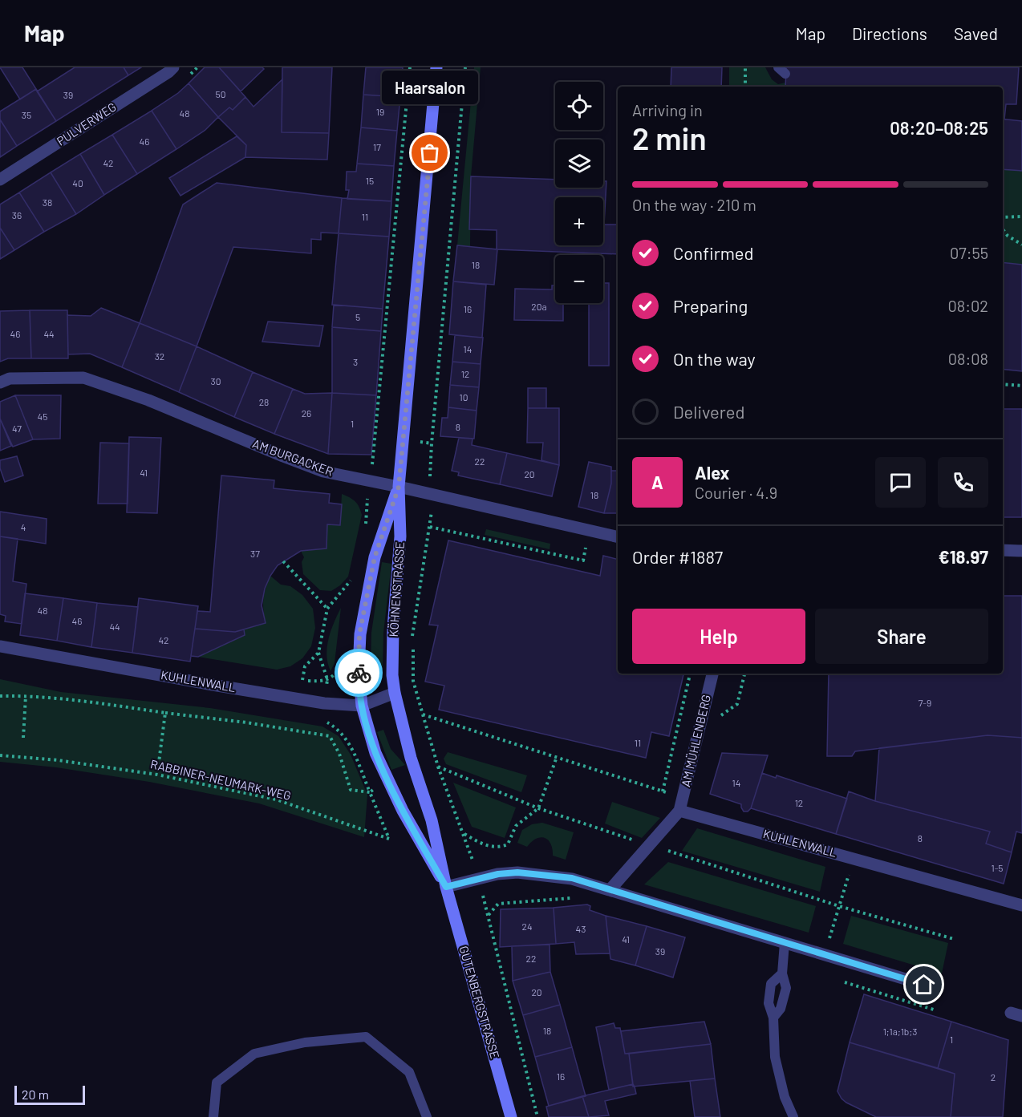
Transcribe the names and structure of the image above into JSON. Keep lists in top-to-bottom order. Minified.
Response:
{"streets":{"main road":["KÖHNENSTRASSE","GUTENBERGSTRASSE"],"street":["PULVERWEG","AM BURGACKER","KUHLENWALL","AM MÜHLENBERG"],"path":["RABBINER-NEUMARK-WEG"]},"crossings":[["AM BURGACKER","KÖHNENSTRASSE"],["KÖHNENSTRASSE","KUHLENWALL"],["KÖHNENSTRASSE","GUTENBERGSTRASSE"],["KUHLENWALL","AM MÜHLENBERG"],["KUHLENWALL","GUTENBERGSTRASSE"]],"places":["Haarsalon"],"house_numbers":["50","39","19","48","35","46","17","42","15","40","38","36","11","18","20a","16","5","46","44","14","32","3","12","30","10","28","26","45","1","8","47","22","41","20","18","4","37","48","46","44","42","7-9","11","14","12","8","1-5","24","43","41","39","22","20","18","1;1a;1b;3","1","16","2"],"scale_bar":"20 m","page":{"header":"Map","nav":["Map","Directions","Saved"],"bubble":"Haarsalon","map_buttons":["+","−"],"heading":["2 min","Arriving in","08:20–08:25"],"panel":["Alex","Courier · 4.9","Order #1887","€18.97"],"bar":"On the way · 210 m","list":[["Confirmed","07:55"],["Preparing","08:02"],["On the way","08:08"],"Delivered"],"round":"A","buttons":["Help","Share"],"scale":"20 m"}}
